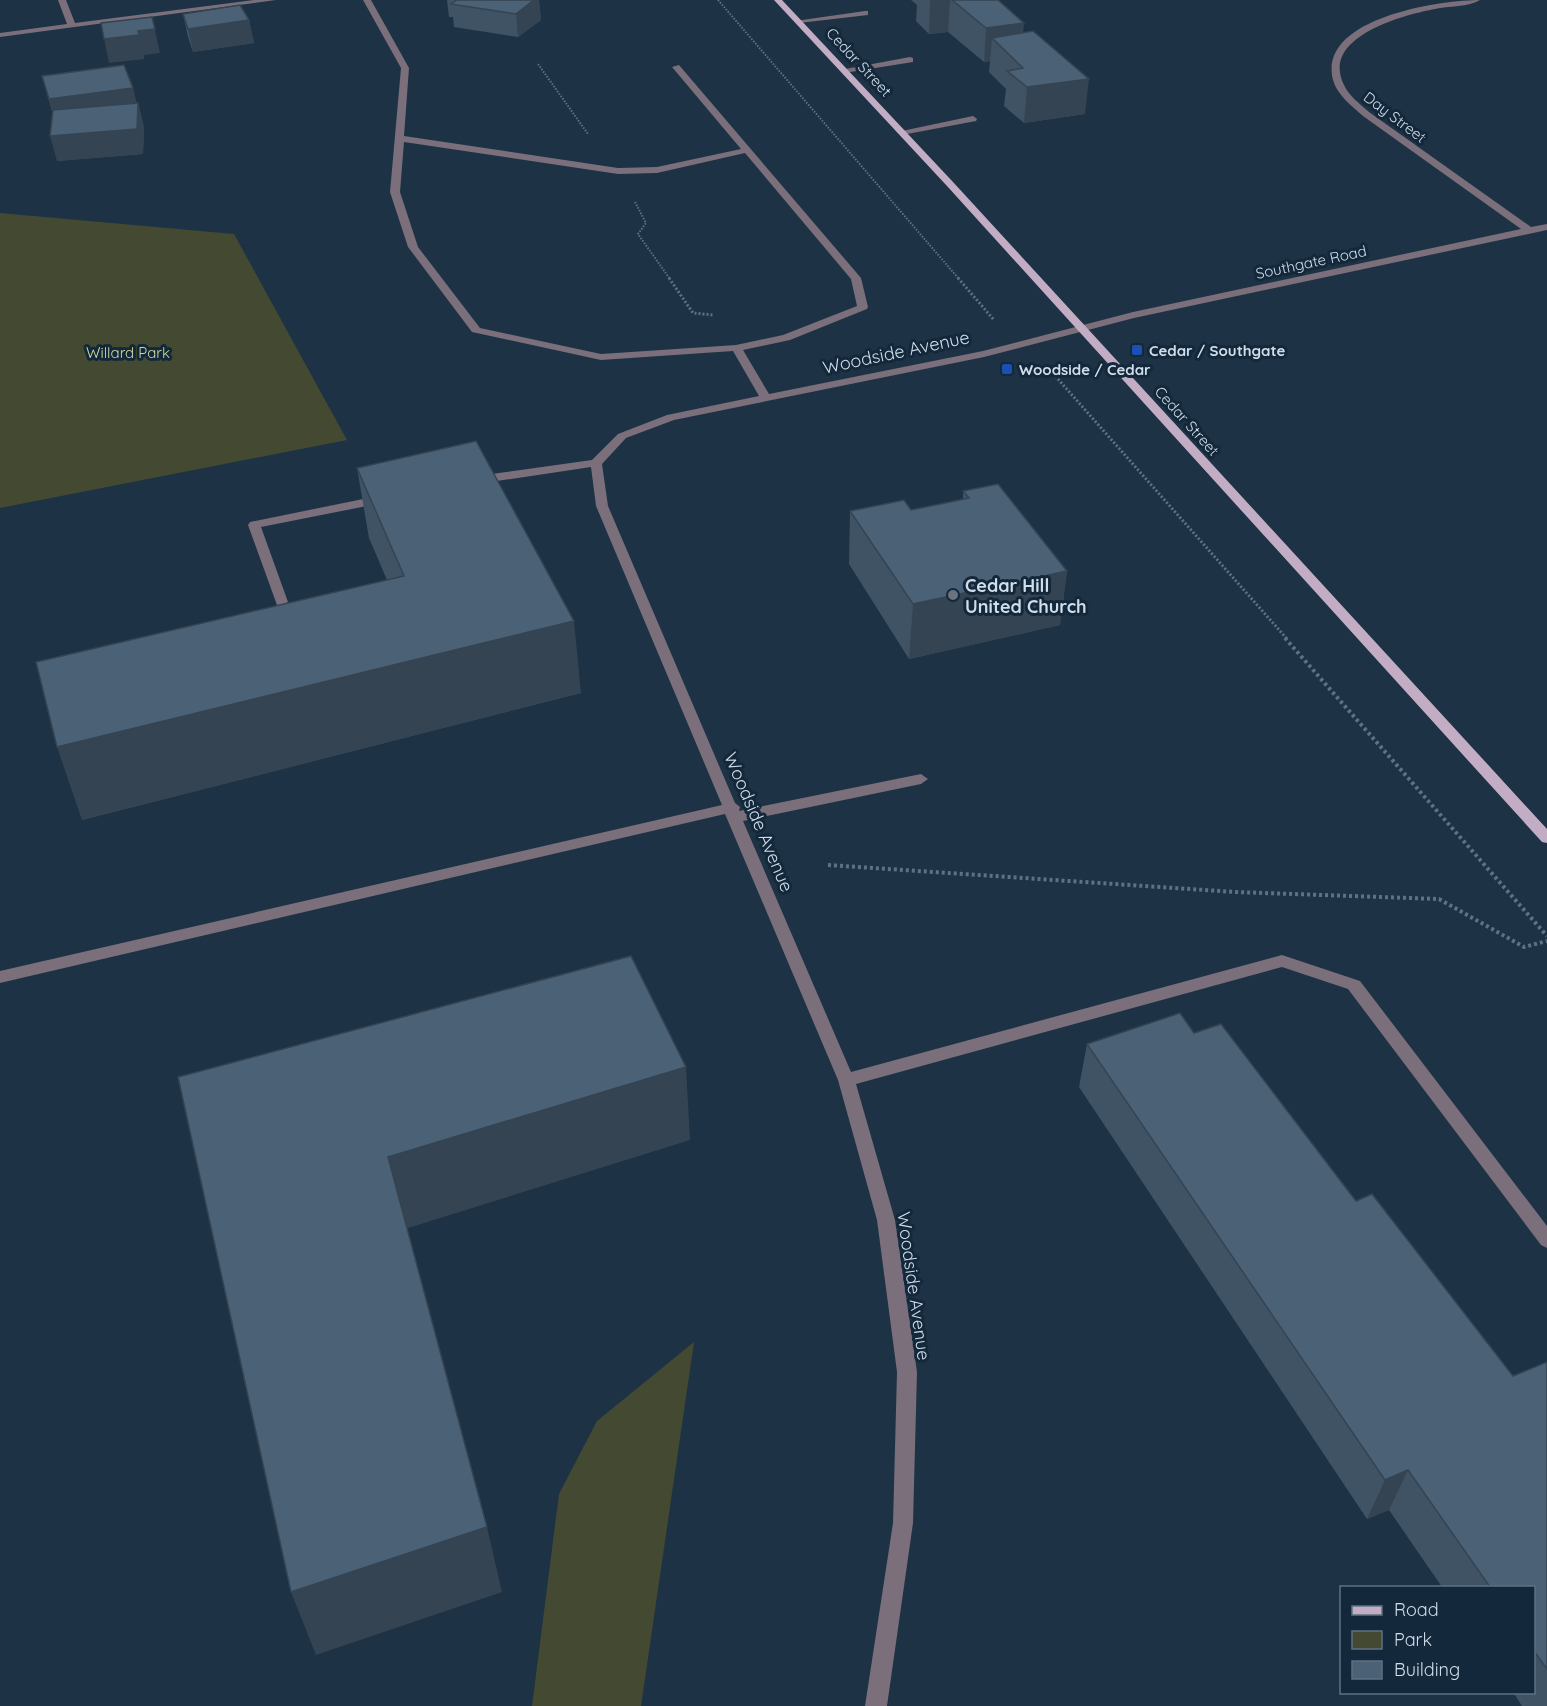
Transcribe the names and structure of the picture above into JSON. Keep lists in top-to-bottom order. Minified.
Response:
{"streets":{"main road":["Cedar Street"],"street":["Day Street","Southgate Road","Woodside Avenue"]},"crossings":[["Cedar Street","Southgate Road"],["Cedar Street","Woodside Avenue"],["Day Street","Southgate Road"],["Southgate Road","Woodside Avenue"]],"parks":["Willard Park"],"places":{"transit":["Cedar / Southgate","Woodside / Cedar"],"other":["Cedar Hill United Church"]},"legend":["Road","Park","Building"]}
